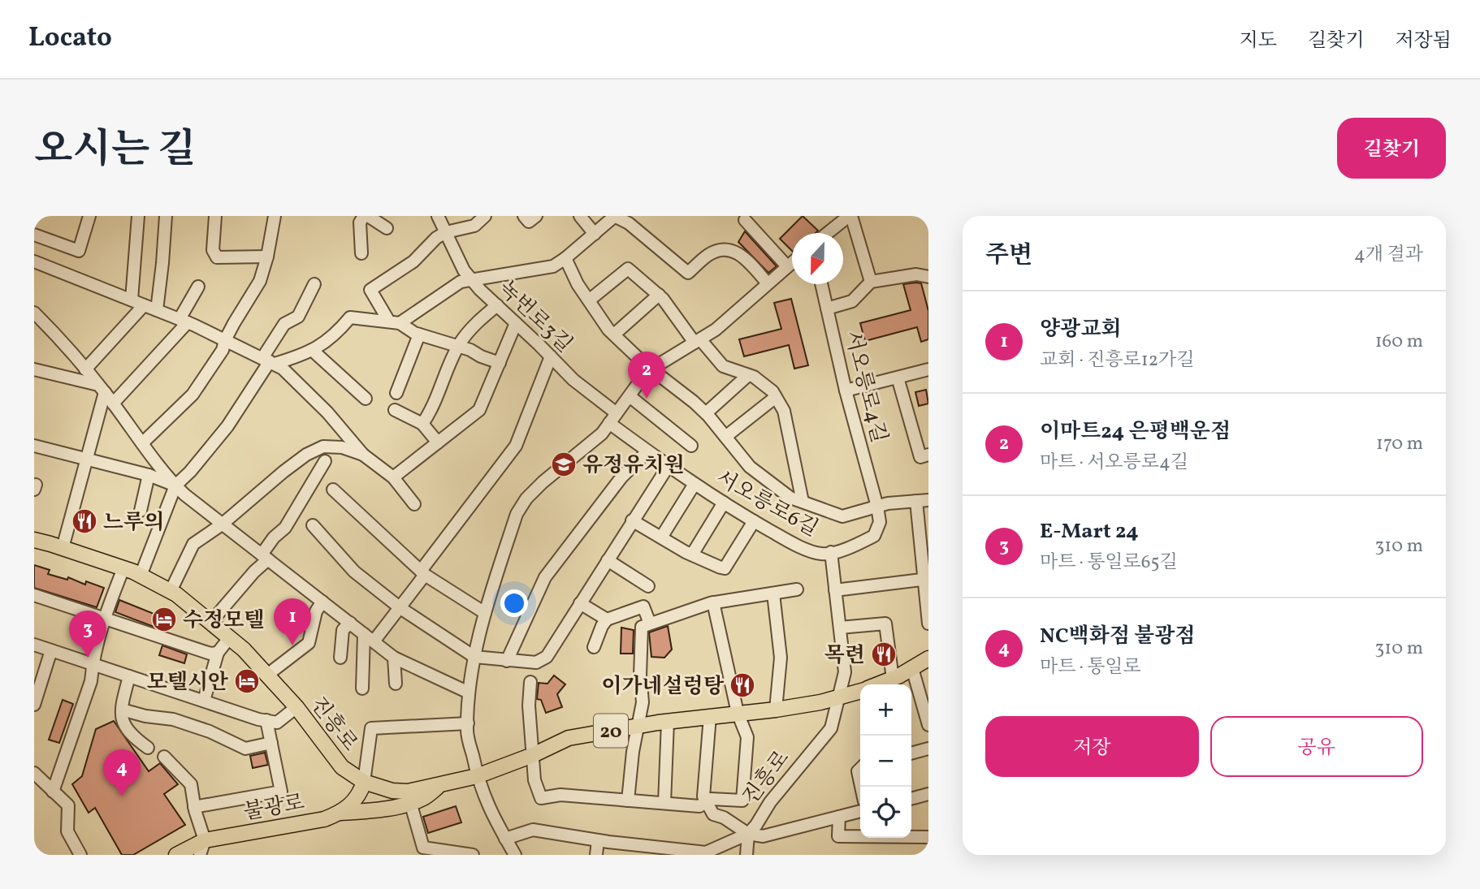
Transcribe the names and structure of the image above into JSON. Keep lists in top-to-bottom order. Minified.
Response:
{"streets":{"main road":["진흥로","20","불광로"],"street":["녹번로3길","서오릉로4길","서오릉로6길"]},"crossings":[["녹번로3길","서오릉로6길"],["서오릉로4길","서오릉로6길"],["서오릉로6길","진흥로"],["진흥로","불광로"]],"places":{"school or university":["유정유치원"],"restaurant":["느루의","목련","이가네설렁탕"],"hotel":["수정모텔","모텔시안"]},"north":"bottom","page":{"header":"Locato","nav":["지도","길찾기","저장됨"],"title":"오시는 길","buttons":["길찾기",["저장","공유"]],"heading":["주변","4개 결과"],"list":[{"mark":"1","name":"양광교회","note":"교회 · 진흥로12가길","value":"160 m"},{"mark":"2","name":"이마트24 은평백운점","note":"마트 · 서오릉로4길","value":"170 m"},{"mark":"3","name":"E-Mart 24","note":"마트 · 통일로65길","value":"310 m"},{"mark":"4","name":"NC백화점 불광점","note":"마트 · 통일로","value":"310 m"}],"pins":["2","1","3","4"],"map_buttons":["+","−"]}}
